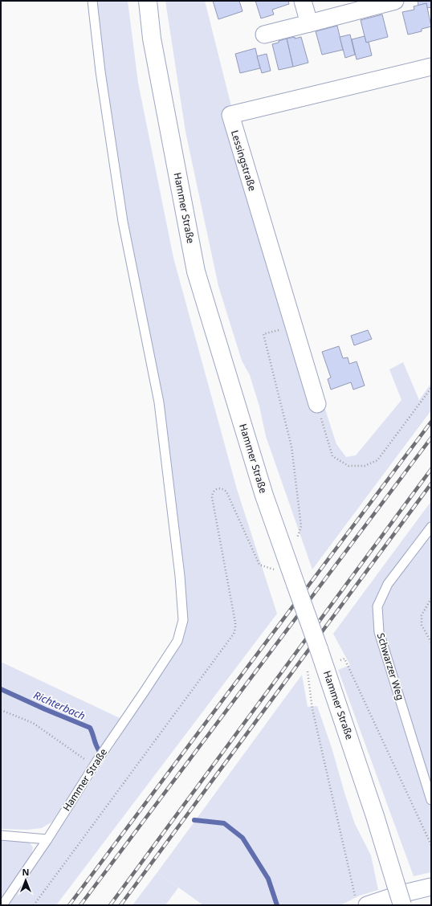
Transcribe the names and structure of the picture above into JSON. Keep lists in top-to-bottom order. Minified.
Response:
{"streets":{"main road":["Hammer Straße"],"street":["Lessingstraße"],"lane":["Schwarzer Weg"]},"water":["Richterbach"],"north":"top"}
